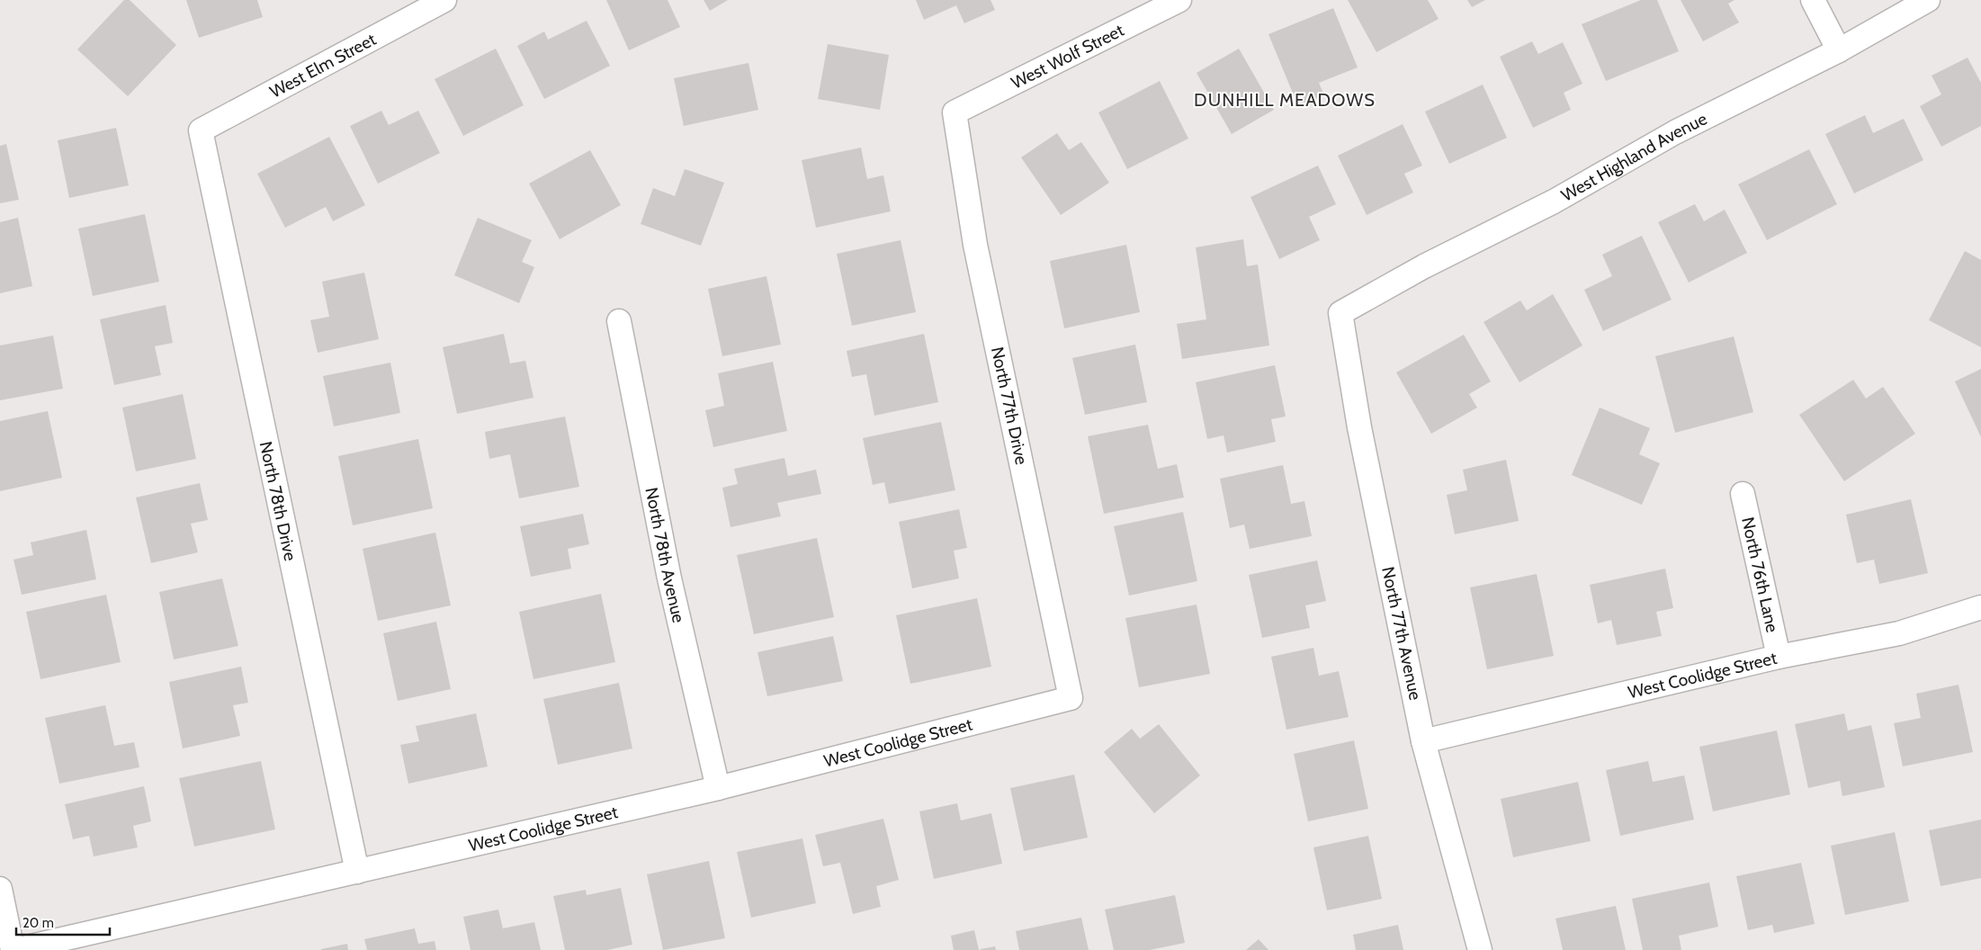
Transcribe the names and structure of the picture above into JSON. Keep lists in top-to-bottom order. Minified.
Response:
{"streets":{"street":["West Wolf Street","West Elm Street","West Highland Avenue","North 77th Drive","North 78th Drive","North 78th Avenue","North 76th Lane","North 77th Avenue","West Coolidge Street"]},"crossings":[["West Wolf Street","North 77th Drive"],["West Elm Street","North 78th Drive"],["West Highland Avenue","North 77th Avenue"],["North 77th Drive","West Coolidge Street"],["North 78th Drive","West Coolidge Street"],["North 78th Avenue","West Coolidge Street"],["North 76th Lane","West Coolidge Street"],["North 77th Avenue","West Coolidge Street"]],"districts":["DUNHILL MEADOWS"],"scale_bar":"20 m"}
